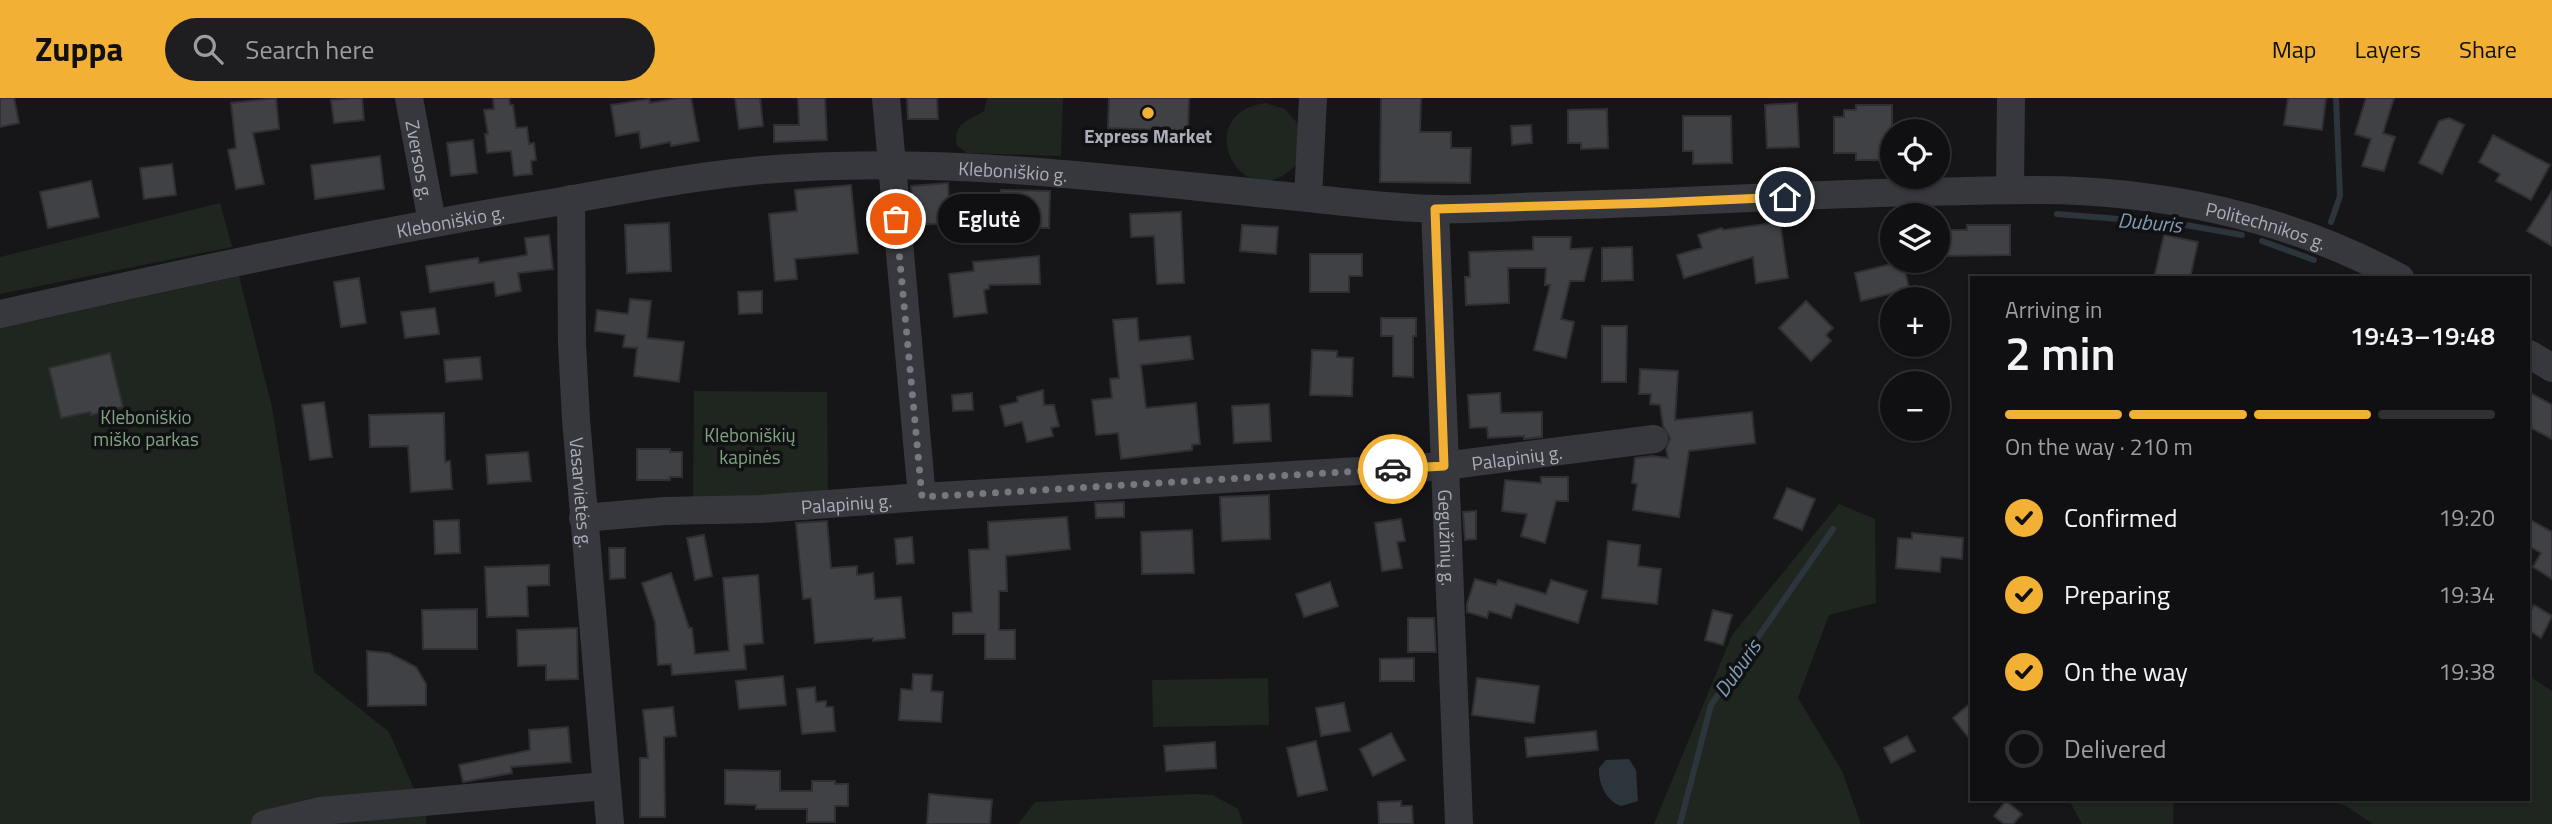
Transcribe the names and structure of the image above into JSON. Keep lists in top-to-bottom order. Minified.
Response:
{"streets":{"street":["Zversos g.","Kleboniškio g.","Politechnikos g.","Palapinių g.","Vasarvietės g.","Gegužinių g."]},"crossings":[["Zversos g.","Kleboniškio g."],["Kleboniškio g.","Politechnikos g."],["Kleboniškio g.","Vasarvietės g."],["Kleboniškio g.","Gegužinių g."],["Palapinių g.","Vasarvietės g."],["Palapinių g.","Gegužinių g."]],"water":["Duburis"],"parks":["Kleboniškio miško parkas","Kleboniškių kapinės"],"places":["Express Market","Eglutė"],"page":{"header":"Zuppa","search":"Search here","nav":["Map","Layers","Share"],"map_buttons":["+","−"],"bubble":"Eglutė","heading":["2 min","Arriving in","19:43–19:48"],"bar":"On the way · 210 m","list":[["Confirmed","19:20"],["Preparing","19:34"],["On the way","19:38"],"Delivered"]}}
